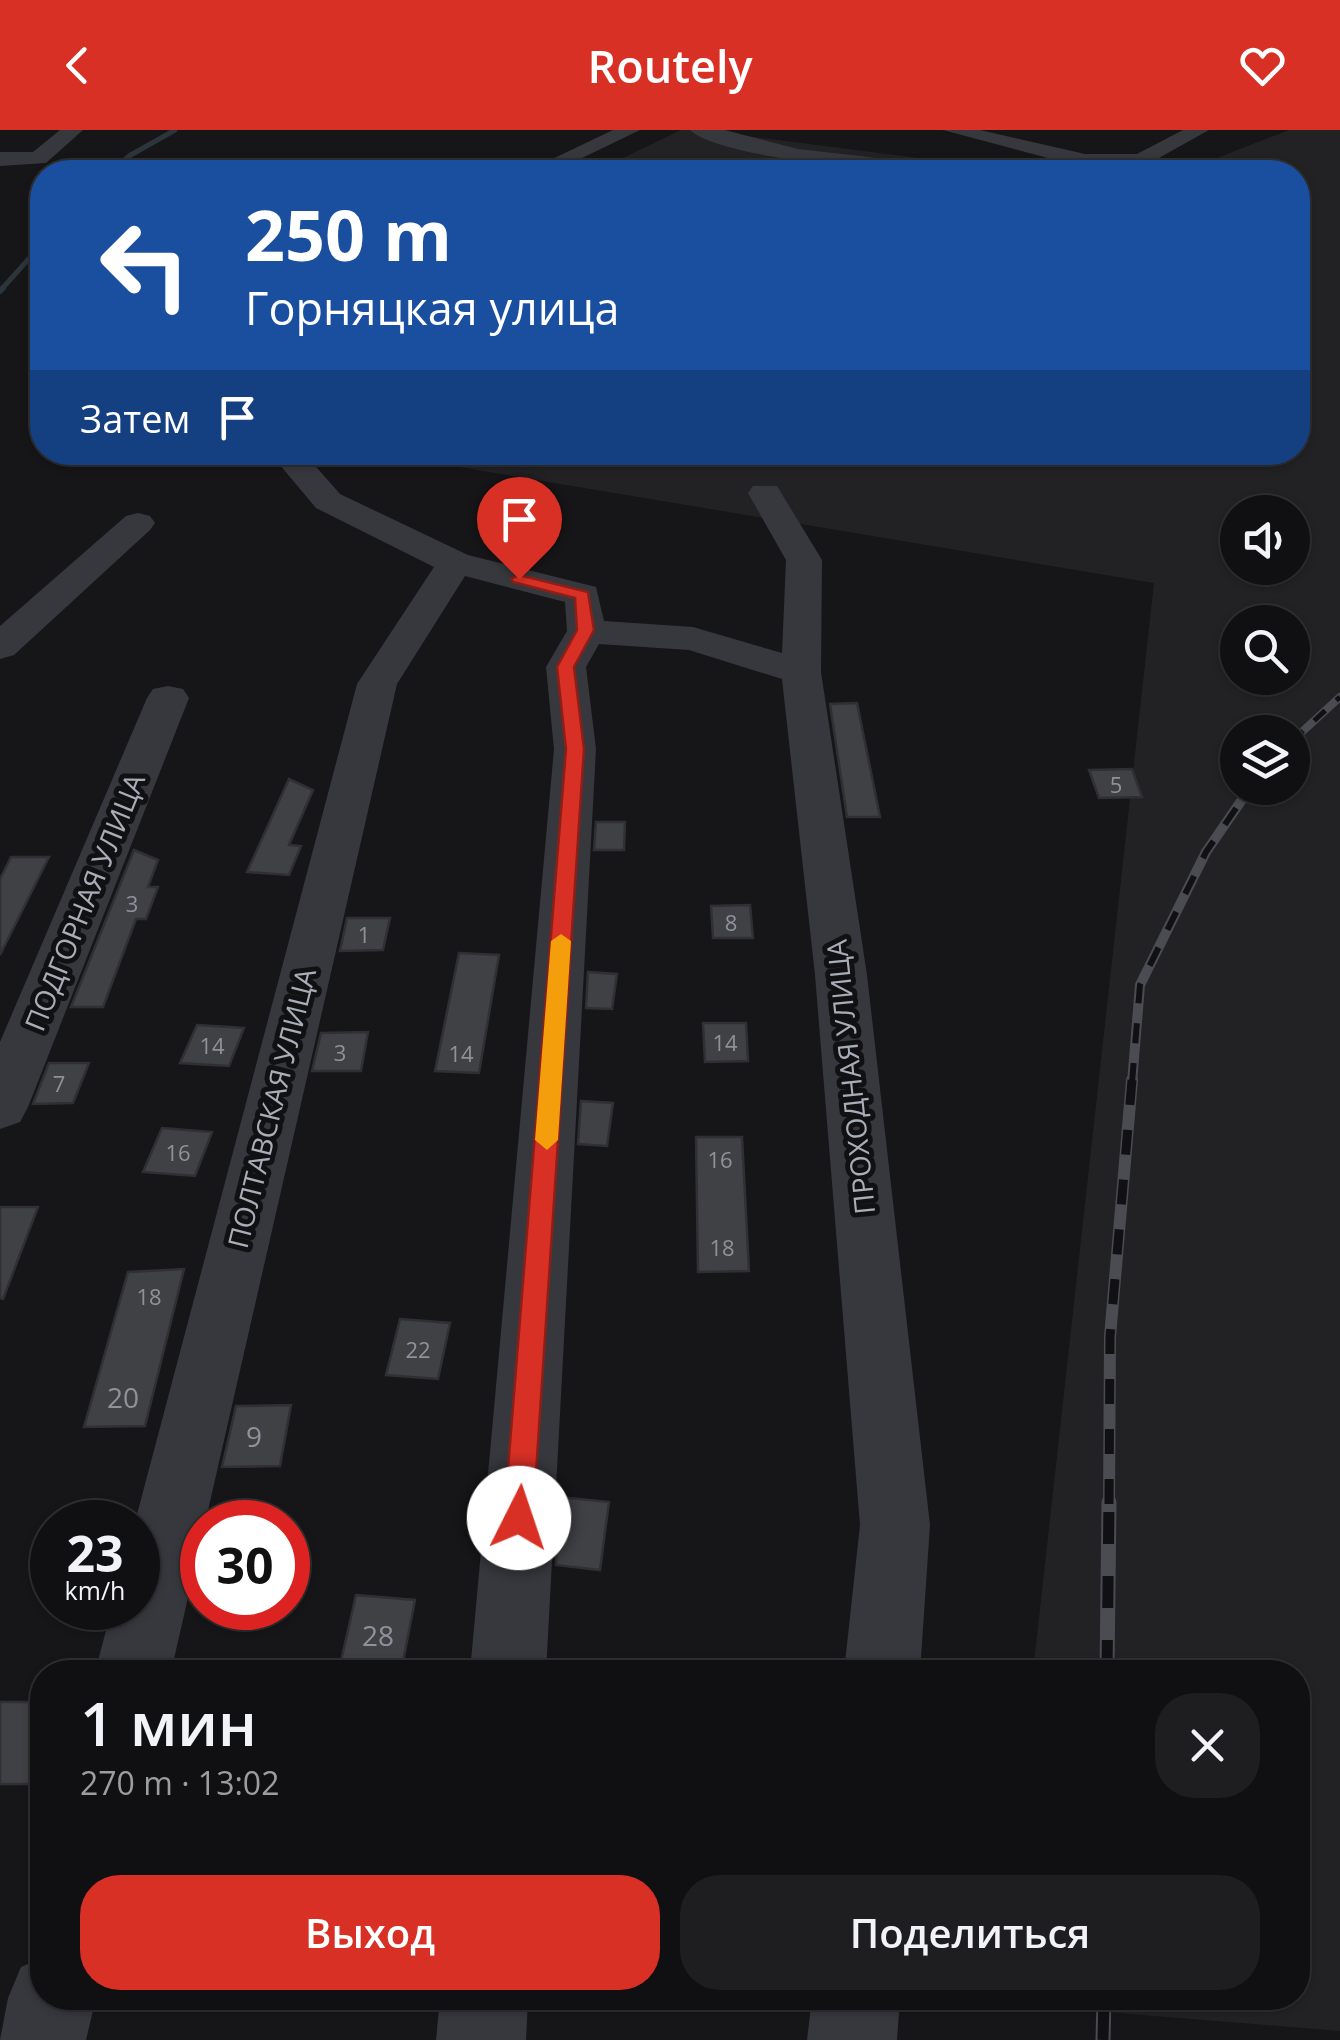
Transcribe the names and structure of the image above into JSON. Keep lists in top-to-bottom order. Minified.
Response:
{"streets":{"street":["ПОДГОРНАЯ УЛИЦА","ПРОХОДНАЯ УЛИЦА","ПОЛТАВСКАЯ УЛИЦА"]},"house_numbers":["5","3","8","1","14","14","3","14","7","16","16","18","18","22","20","9","28"],"page":{"header":"Routely","turn":["250 m","Горняцкая улица"],"then":"Затем","speed":"23 km/h","limit":"30","heading":["1 мин","270 m · 13:02"],"buttons":["Выход","Поделиться"]}}
